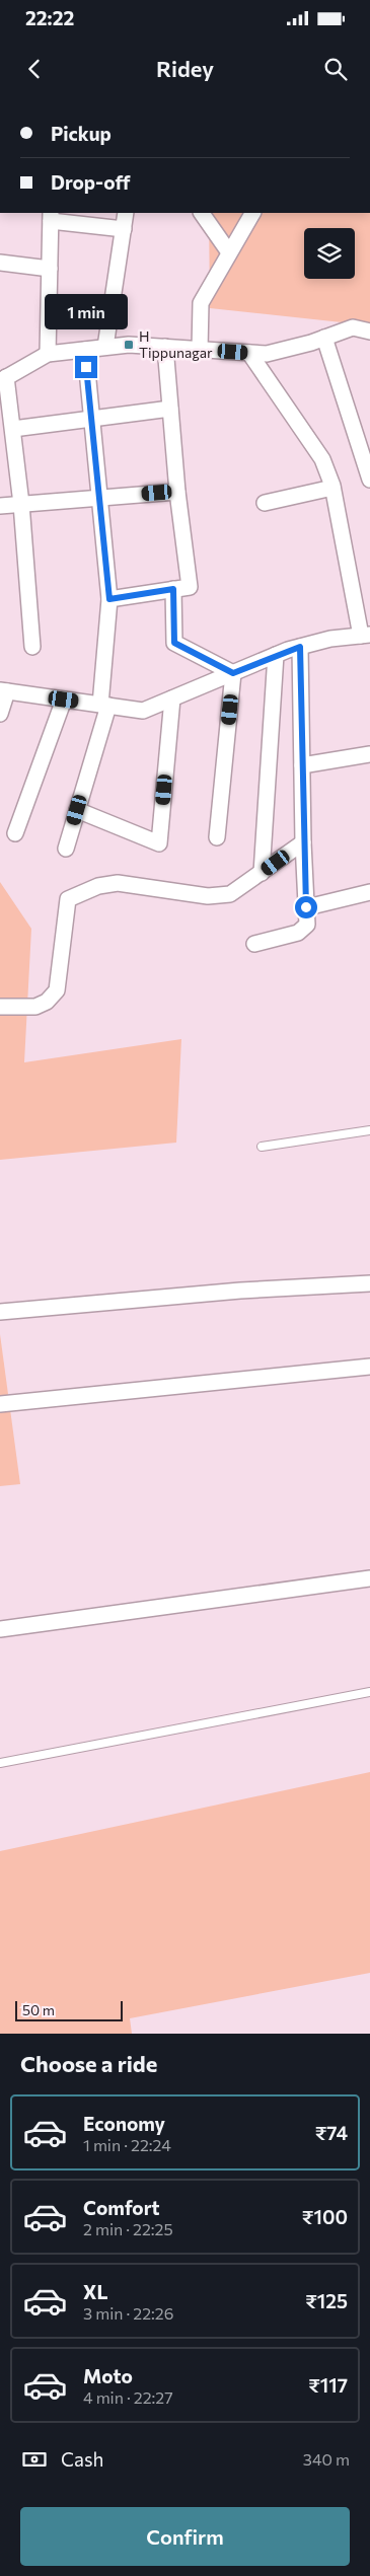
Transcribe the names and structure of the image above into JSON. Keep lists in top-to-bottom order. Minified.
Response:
{"places":{"transit":["H Tippunagar"]},"scale_bar":"50 m","page":{"status":"22:22","header":"Ridey","banner":["Pickup","Drop-off"],"bubble":"1 min","scale":"50 m","heading":"Choose a ride","list":[{"name":"Economy","note":"1 min · 22:24","value":"₹74"},{"name":"Comfort","note":"2 min · 22:25","value":"₹100"},{"name":"XL","note":"3 min · 22:26","value":"₹125"},{"name":"Moto","note":"4 min · 22:27","value":"₹117"}],"pay":["Cash","340 m"],"buttons":"Confirm"}}
